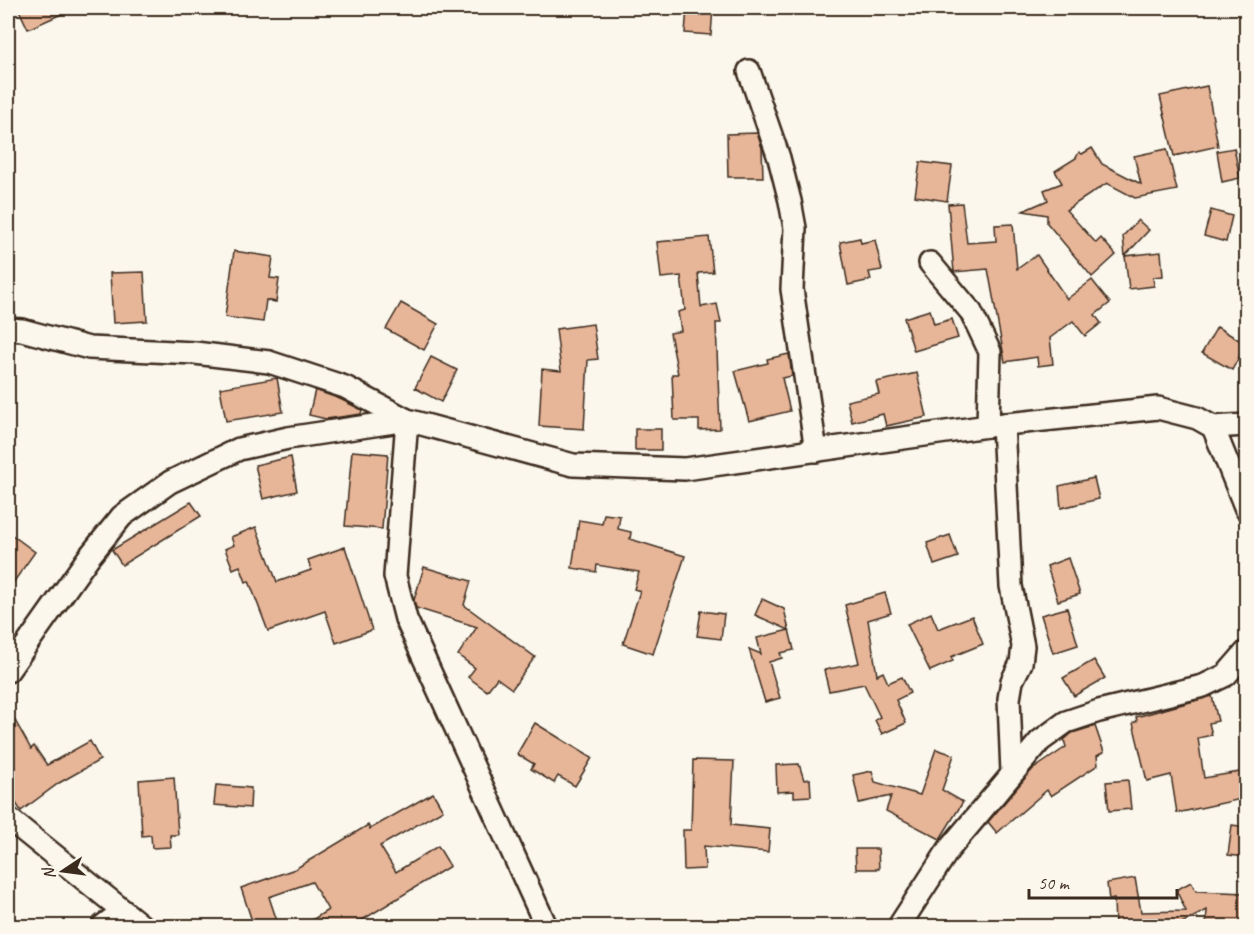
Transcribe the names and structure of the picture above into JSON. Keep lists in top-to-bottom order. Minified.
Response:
{"scale_bar":"50 m","north":"left"}
